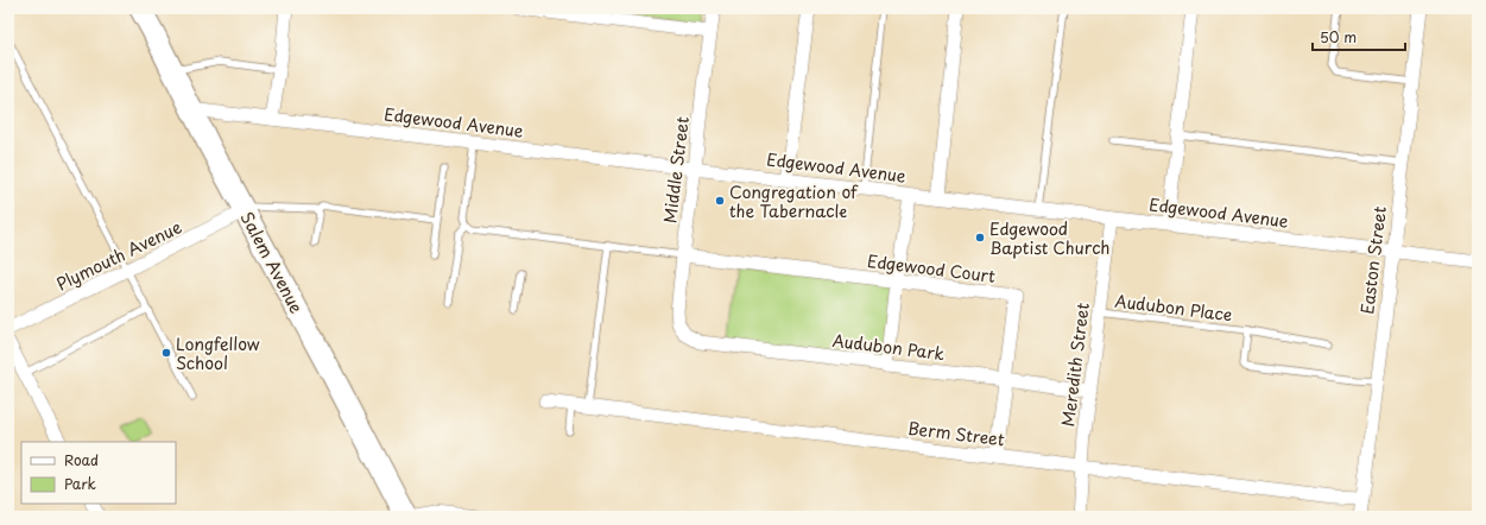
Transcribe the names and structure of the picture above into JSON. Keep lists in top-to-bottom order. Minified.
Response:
{"streets":{"main road":["Salem Avenue"],"street":["Edgewood Avenue","Middle Street","Plymouth Avenue","Easton Street","Edgewood Court","Audubon Park","Meredith Street","Berm Street"],"lane":["Audubon Place"]},"crossings":[["Edgewood Avenue","Middle Street"],["Edgewood Avenue","Easton Street"],["Edgewood Avenue","Salem Avenue"],["Edgewood Avenue","Meredith Street"],["Middle Street","Edgewood Court"],["Middle Street","Audubon Park"],["Plymouth Avenue","Salem Avenue"],["Easton Street","Audubon Place"],["Easton Street","Berm Street"],["Edgewood Court","Audubon Park"],["Edgewood Court","Berm Street"],["Audubon Place","Meredith Street"],["Audubon Park","Meredith Street"],["Meredith Street","Berm Street"]],"places":["Congregation of the Tabernacle","Edgewood Baptist Church","Longfellow School"],"legend":["Road","Park"],"scale_bar":"50 m"}
